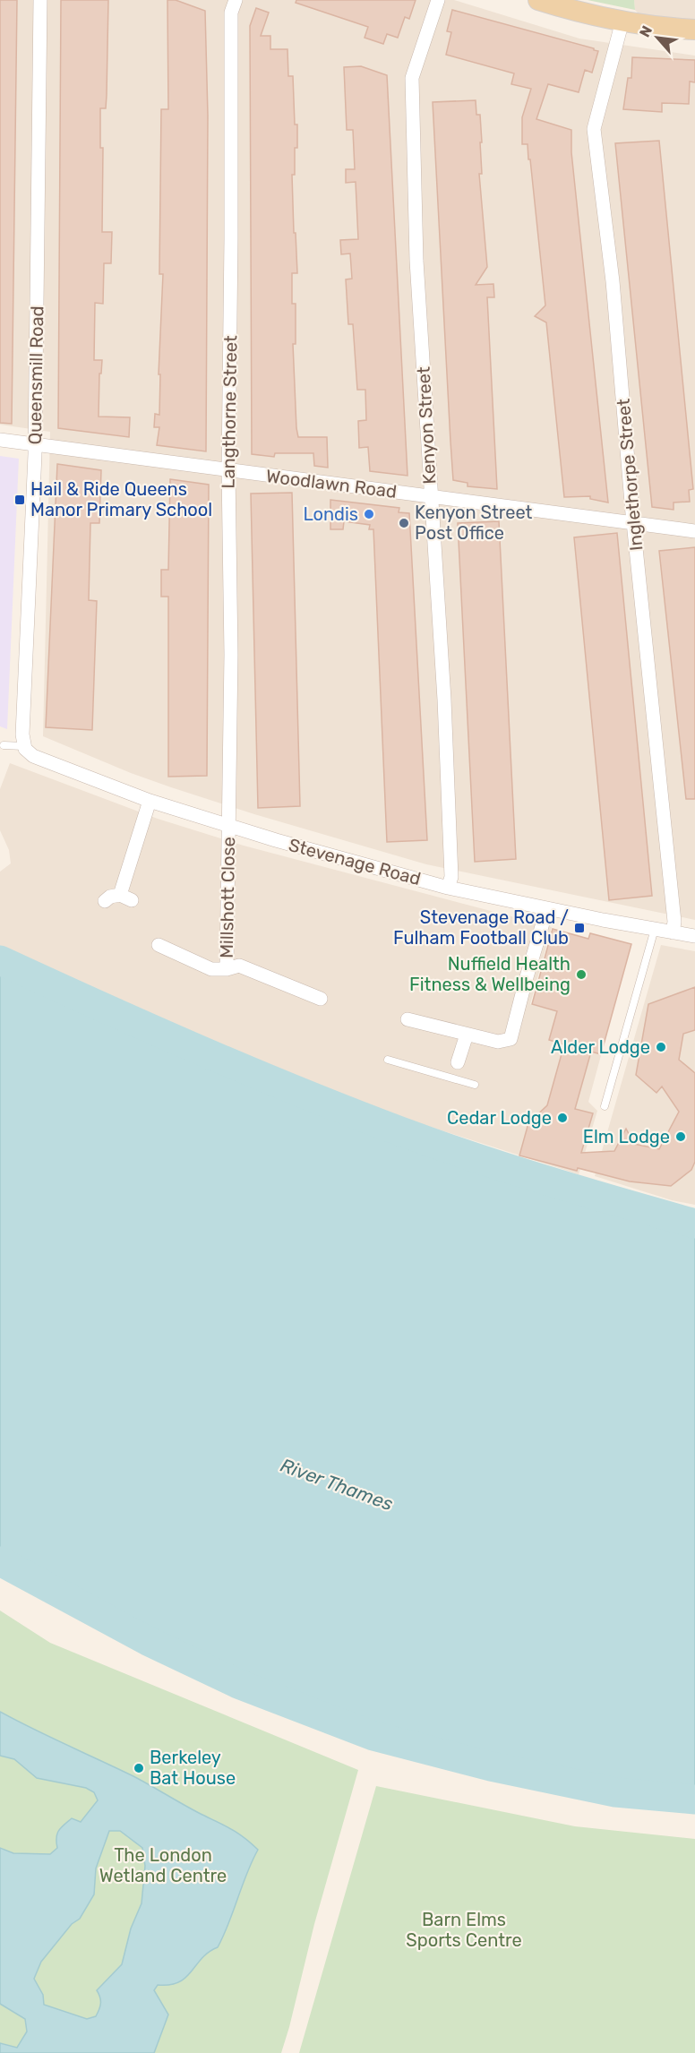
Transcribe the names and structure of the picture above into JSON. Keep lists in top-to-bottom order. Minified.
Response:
{"streets":{"street":["Queensmill Road","Langthorne Street","Kenyon Street","Inglethorpe Street","Woodlawn Road","Stevenage Road","Millshott Close"]},"crossings":[["Queensmill Road","Woodlawn Road"],["Queensmill Road","Stevenage Road"],["Langthorne Street","Woodlawn Road"],["Langthorne Street","Stevenage Road"],["Langthorne Street","Millshott Close"],["Kenyon Street","Woodlawn Road"],["Kenyon Street","Stevenage Road"],["Inglethorpe Street","Woodlawn Road"],["Inglethorpe Street","Stevenage Road"],["Stevenage Road","Millshott Close"]],"water":["River Thames"],"parks":["The London Wetland Centre","Barn Elms Sports Centre"],"places":{"transit":["Hail & Ride Queens Manor Primary School","Stevenage Road / Fulham Football Club"],"other":["Londis","Kenyon Street Post Office","Nuffield Health Fitness & Wellbeing","Alder Lodge","Cedar Lodge","Elm Lodge","Berkeley Bat House"]},"north":"top left"}
